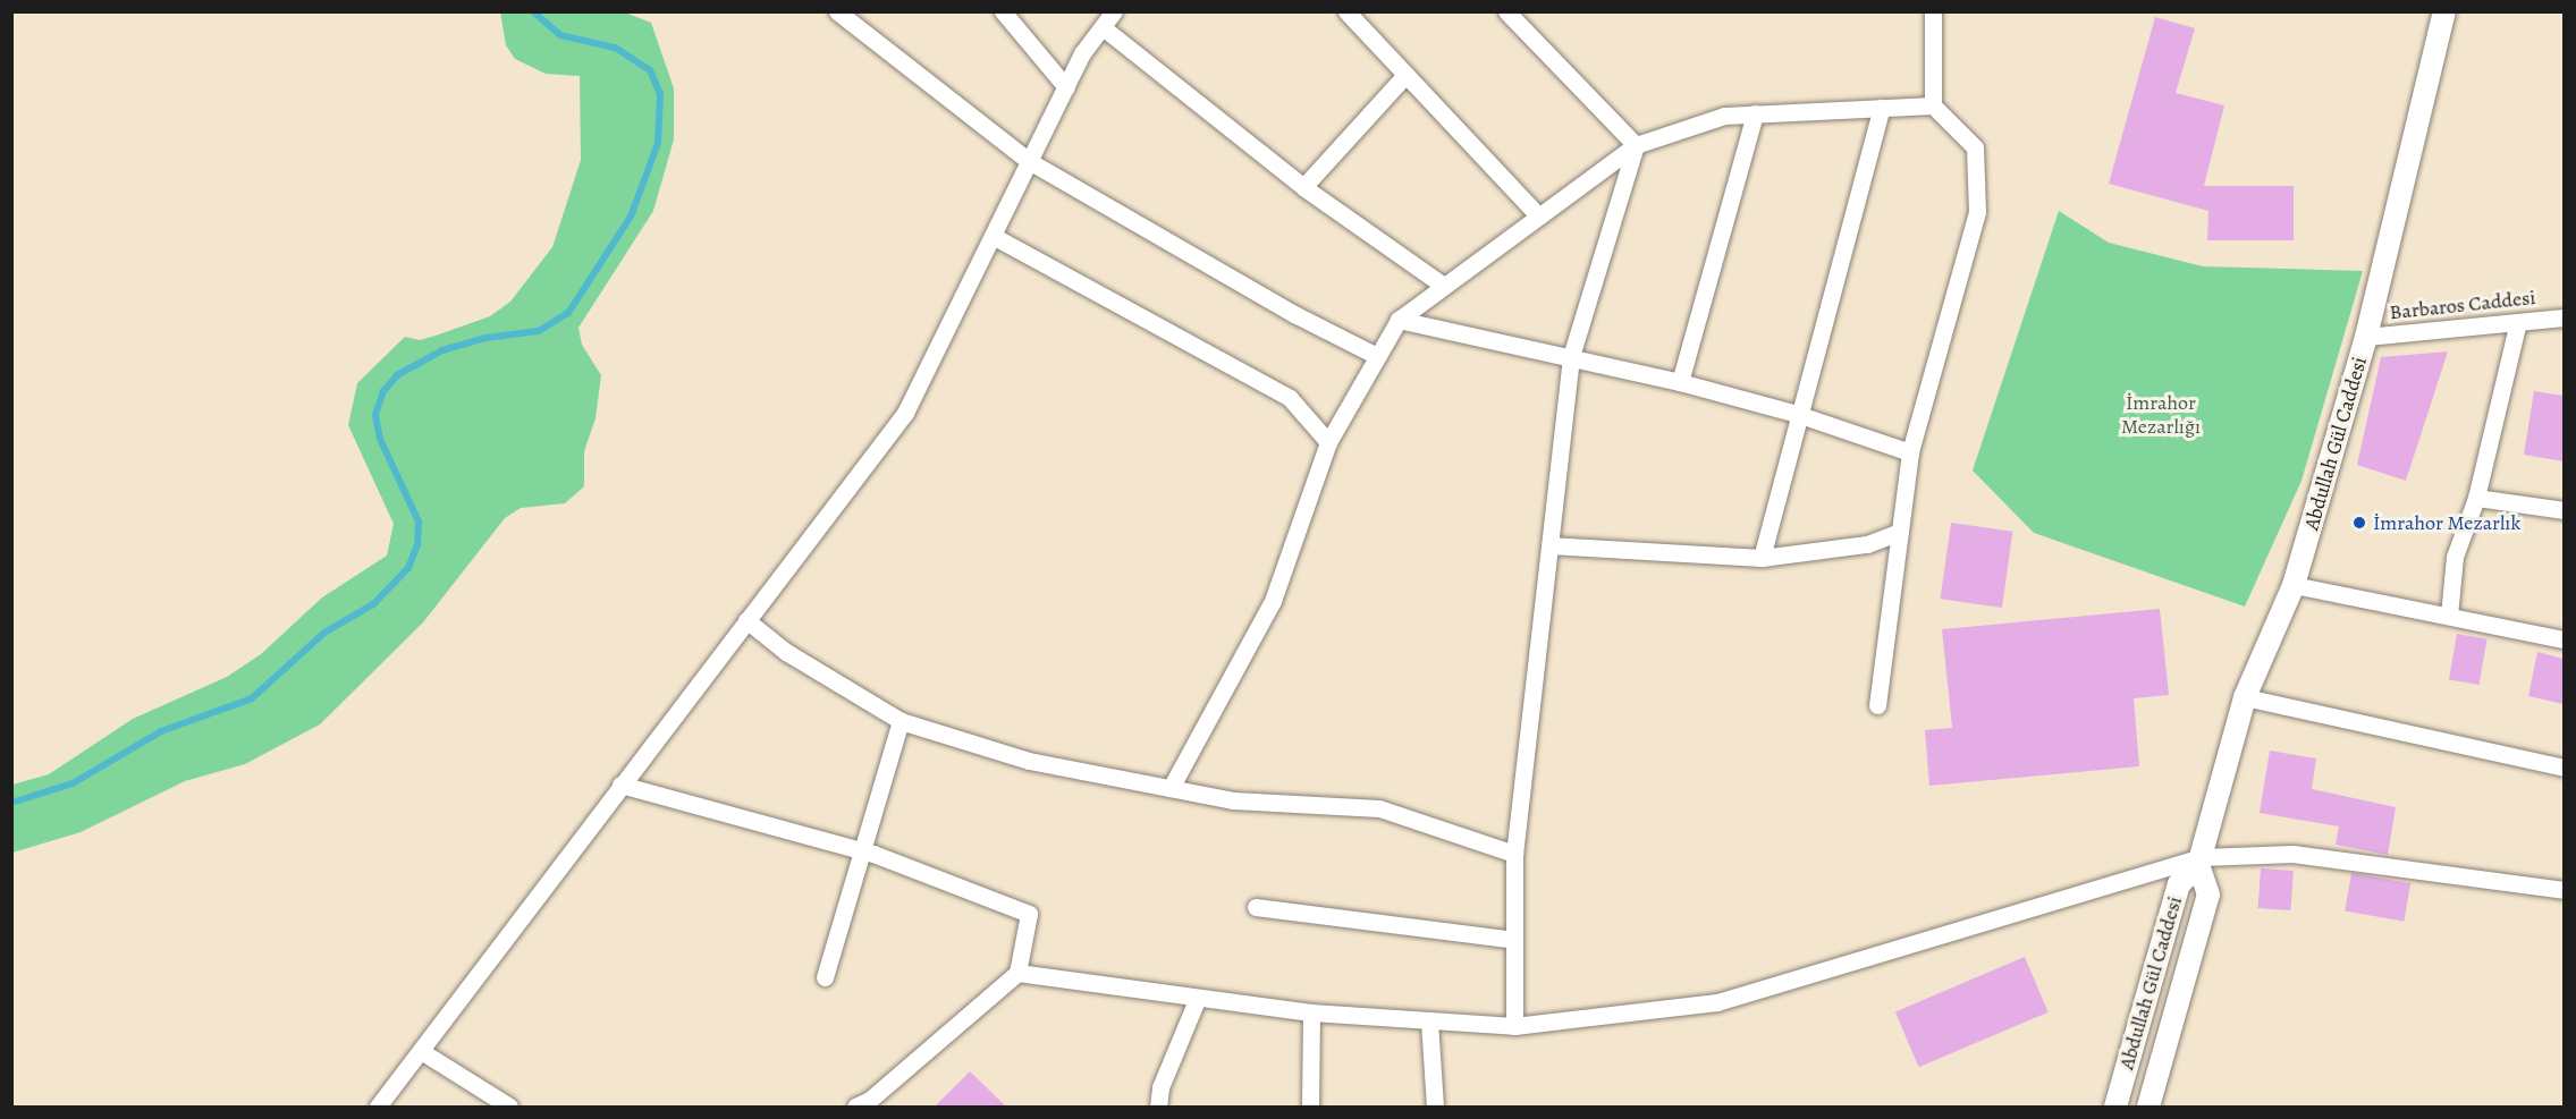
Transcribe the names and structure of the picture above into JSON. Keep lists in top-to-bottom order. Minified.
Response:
{"streets":{"street":["Barbaros Caddesi","Abdullah Gül Caddesi"]},"crossings":[["Barbaros Caddesi","Abdullah Gül Caddesi"]],"parks":["İmrahor Mezarlığı"],"places":["İmrahor Mezarlık"]}
